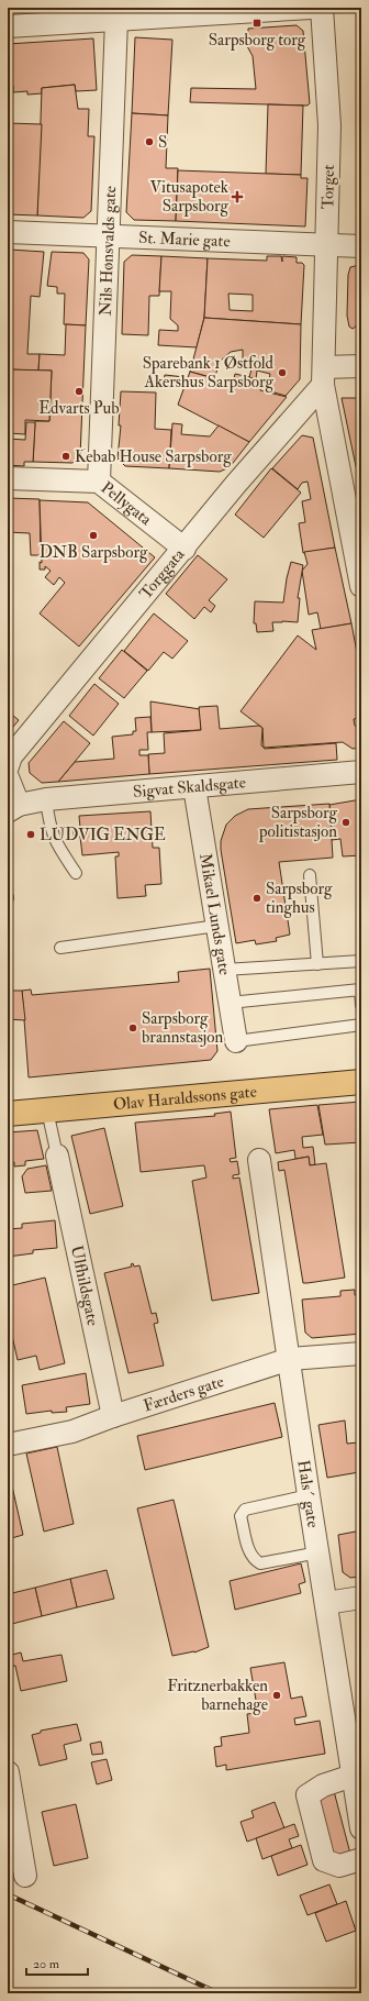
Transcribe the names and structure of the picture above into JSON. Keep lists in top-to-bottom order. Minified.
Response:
{"streets":{"main road":["Olav Haraldssons gate"],"street":["Torget","St. Marie gate","Nils Hønsvalds gate","Pellygata","Torggata","Sigvat Skaldsgate","Mikael Lunds gate","Ulfhildsgate","Færders gate","Hals´ gate"]},"crossings":[["Torget","St. Marie gate"],["Torget","Torggata"],["St. Marie gate","Nils Hønsvalds gate"],["Nils Hønsvalds gate","Pellygata"],["Pellygata","Torggata"],["Sigvat Skaldsgate","Mikael Lunds gate"],["Ulfhildsgate","Færders gate"],["Færders gate","Hals´ gate"]],"places":{"transit":["Sarpsborg torg"],"other":["S","Sparebank 1 Østfold Akershus Sarpsborg","Edvarts Pub","Kebab House Sarpsborg","DNB Sarpsborg","Sarpsborg politistasjon","LUDVIG ENGE","Sarpsborg tinghus","Sarpsborg brannstasjon","Fritznerbakken barnehage"],"health":["Vitusapotek Sarpsborg"]},"scale_bar":"20 m"}
